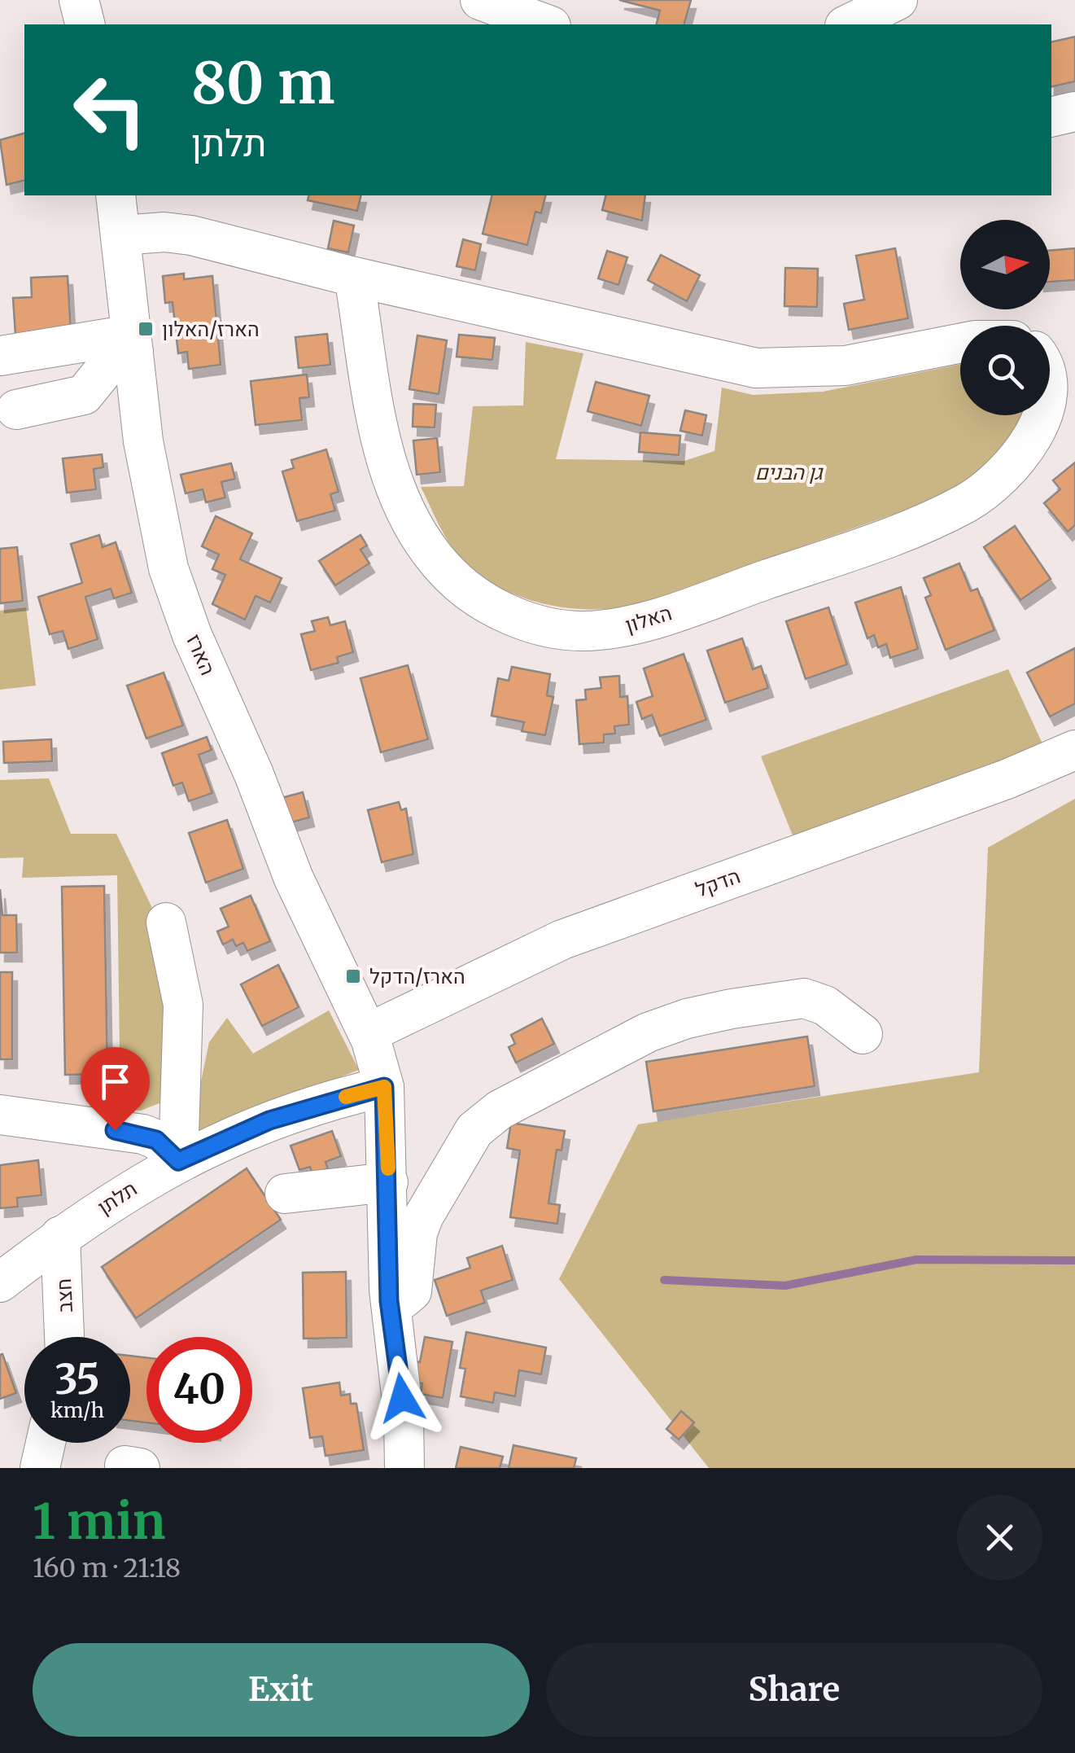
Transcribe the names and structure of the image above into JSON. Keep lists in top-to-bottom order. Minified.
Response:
{"streets":{"street":["האלון","הארז","הדקל","תלתן","חצב"]},"crossings":[["הארז","הדקל"],["הארז","תלתן"],["תלתן","חצב"]],"parks":["גן הבנים"],"places":{"transit":["הארז/האלון","הארז/הדקל"]},"north":"right","page":{"turn":["80 m","תלתן"],"speed":"35 km/h","limit":"40","heading":["1 min","160 m · 21:18"],"buttons":["Exit","Share"]}}
